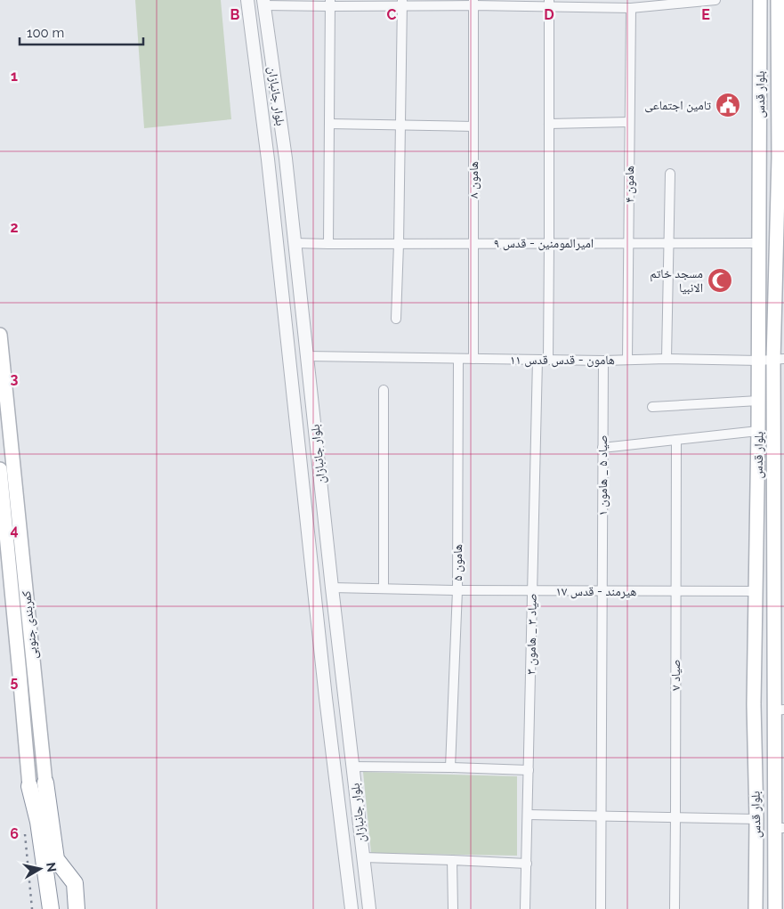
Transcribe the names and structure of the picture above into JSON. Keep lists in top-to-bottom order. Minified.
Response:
{"streets":{"highway":["کمربندی جنوبی"],"main road":["بلوار قدس"],"street":["بلوار جانبازان","هامون ۸","هامون ۴","امیرالمومنین - قدس ۹","هامون - قدس قدس ۱۱","صیاد ۵ _ هامون ۱","هامون ۵","هیرمند - قدس ۱۷","صیاد ۳ _ هامون ۳","صیاد ۷"]},"crossings":[["بلوار قدس","امیرالمومنین - قدس ۹"],["بلوار قدس","هامون - قدس قدس ۱۱"],["بلوار قدس","هیرمند - قدس ۱۷"],["بلوار جانبازان","امیرالمومنین - قدس ۹"],["بلوار جانبازان","هامون - قدس قدس ۱۱"],["بلوار جانبازان","هیرمند - قدس ۱۷"],["هامون ۸","امیرالمومنین - قدس ۹"],["هامون ۸","هامون - قدس قدس ۱۱"],["هامون ۴","امیرالمومنین - قدس ۹"],["هامون ۴","هامون - قدس قدس ۱۱"],["هامون - قدس قدس ۱۱","صیاد ۵ _ هامون ۱"],["هامون - قدس قدس ۱۱","هامون ۵"],["هامون - قدس قدس ۱۱","صیاد ۳ _ هامون ۳"],["صیاد ۵ _ هامون ۱","هیرمند - قدس ۱۷"],["هامون ۵","هیرمند - قدس ۱۷"],["هیرمند - قدس ۱۷","صیاد ۳ _ هامون ۳"],["هیرمند - قدس ۱۷","صیاد ۷"]],"places":{"public building":["تامین اجتماعی"],"mosque":["مسجد خاتم الانبیا"]},"scale_bar":"100 m","north":"right","grid":{"columns":["B","C","D","E"],"rows":["1","2","3","4","5","6"]}}
